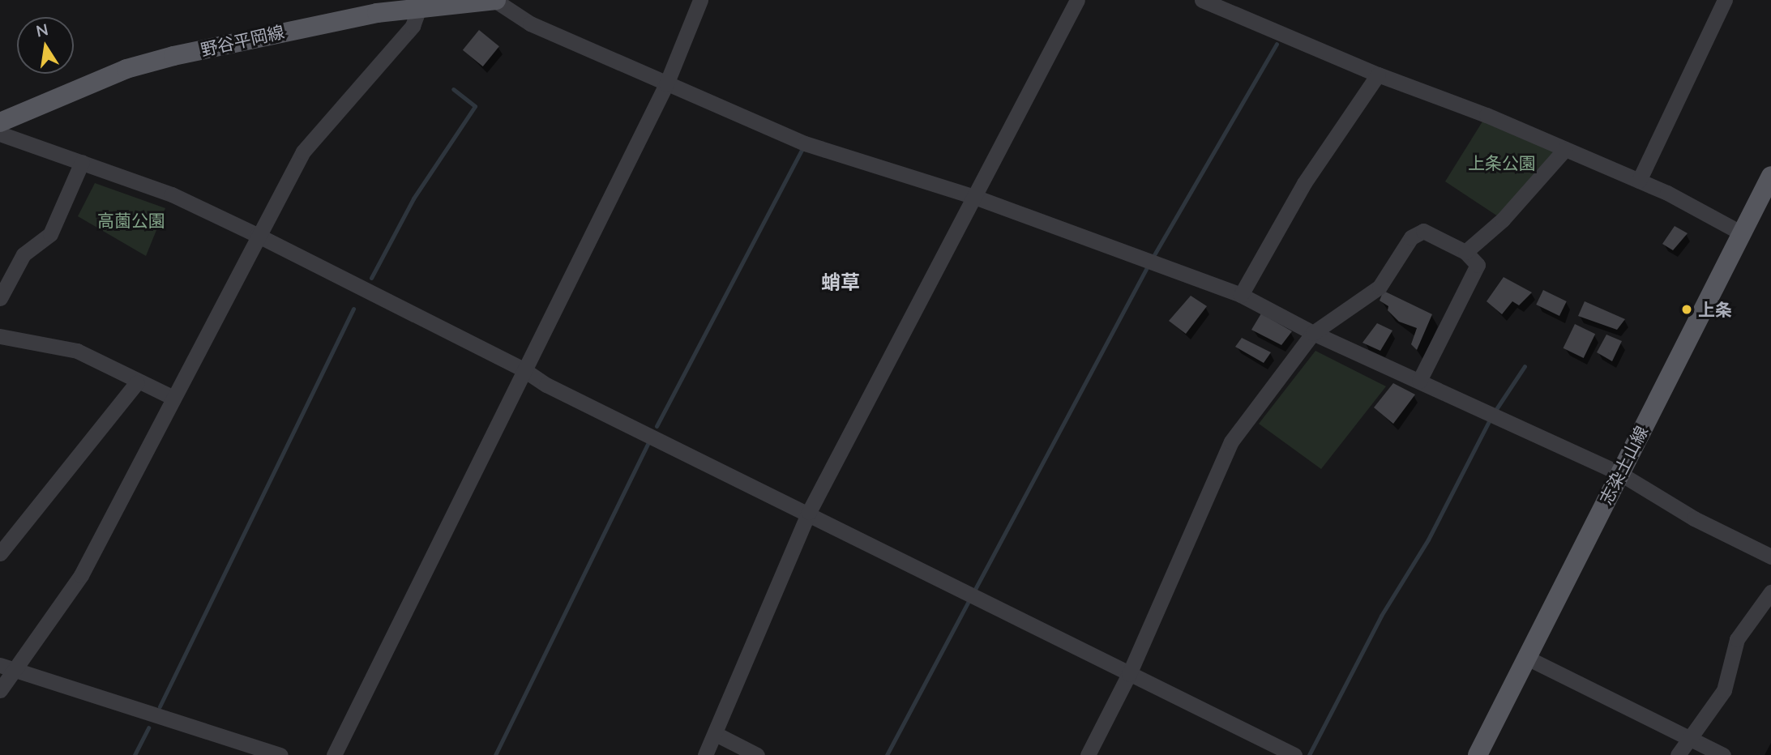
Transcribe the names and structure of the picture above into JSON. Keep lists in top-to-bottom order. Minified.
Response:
{"streets":{"main road":["野谷平岡線","志染土山線"]},"districts":["蛸草"],"parks":["上条公園","高薗公園"],"places":["上条"],"north":"top"}
